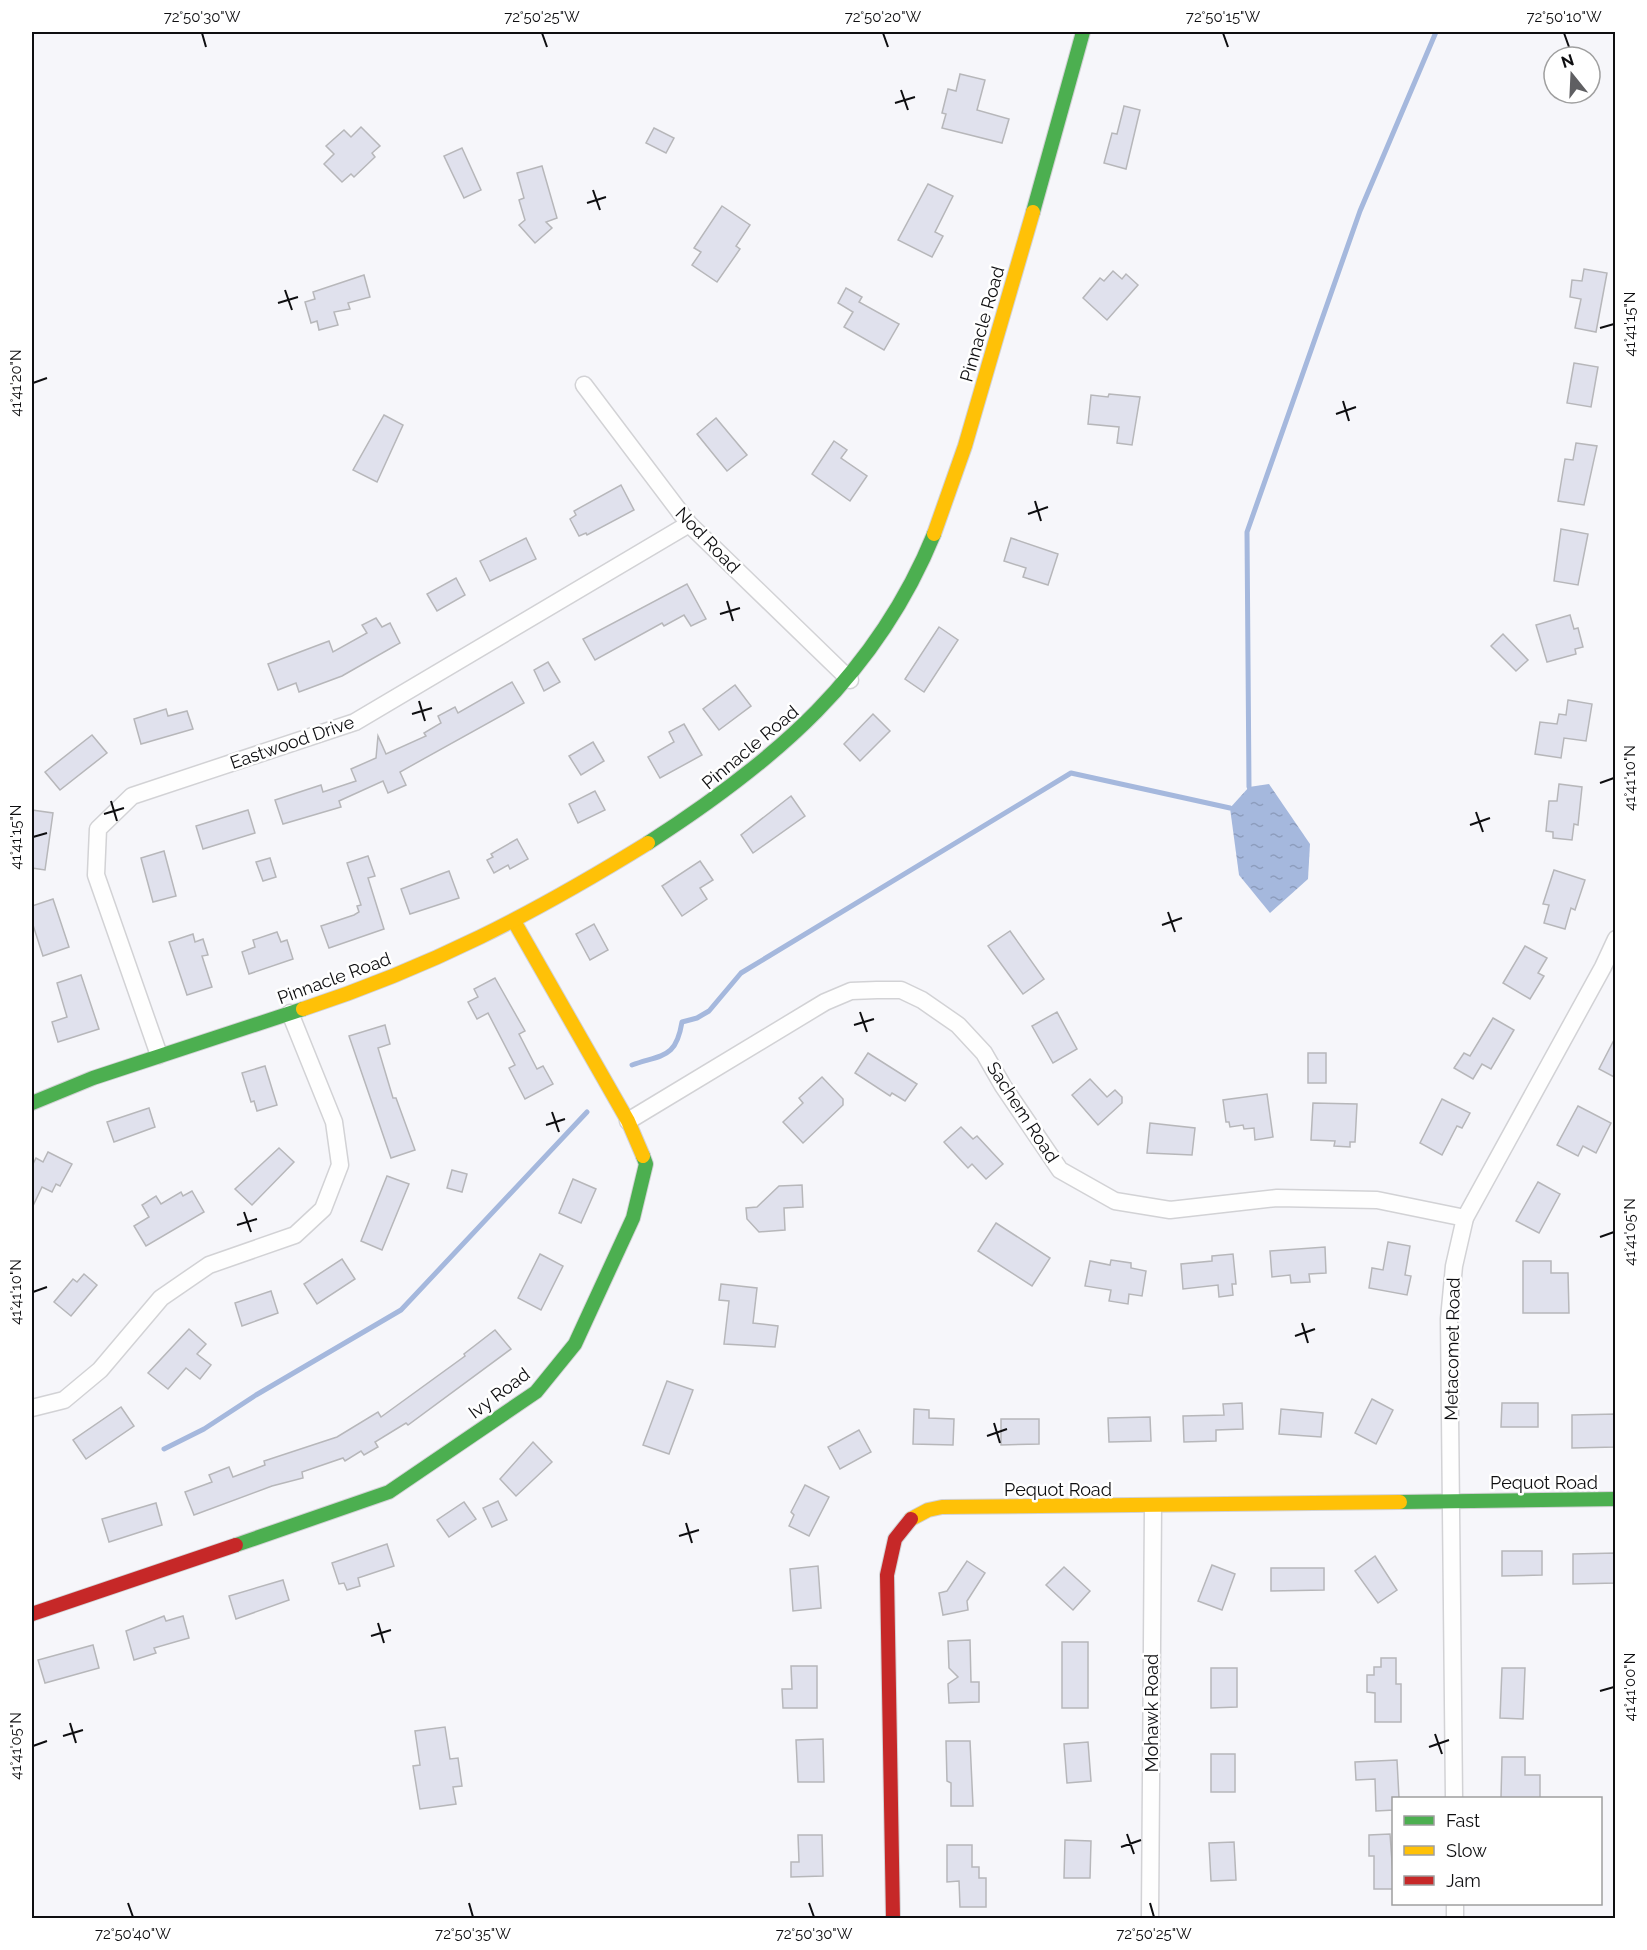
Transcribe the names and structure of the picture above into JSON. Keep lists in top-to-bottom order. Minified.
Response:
{"streets":{"street":["Pinnacle Road","Nod Road","Eastwood Drive","Sachem Road","Metacomet Road","Ivy Road","Pequot Road","Mohawk Road"]},"crossings":[["Pinnacle Road","Nod Road"],["Pinnacle Road","Eastwood Drive"],["Pinnacle Road","Ivy Road"],["Nod Road","Eastwood Drive"],["Sachem Road","Metacomet Road"],["Sachem Road","Ivy Road"],["Metacomet Road","Pequot Road"],["Pequot Road","Mohawk Road"]],"legend":["Fast","Slow","Jam"],"north":"top","coordinates":["72°50'30\"W","72°50'25\"W","72°50'20\"W","72°50'15\"W","72°50'10\"W","41°41'15\"N","41°41'20\"N","41°41'10\"N","41°41'05\"N","41°41'00\"N","72°50'40\"W","72°50'35\"W"]}
